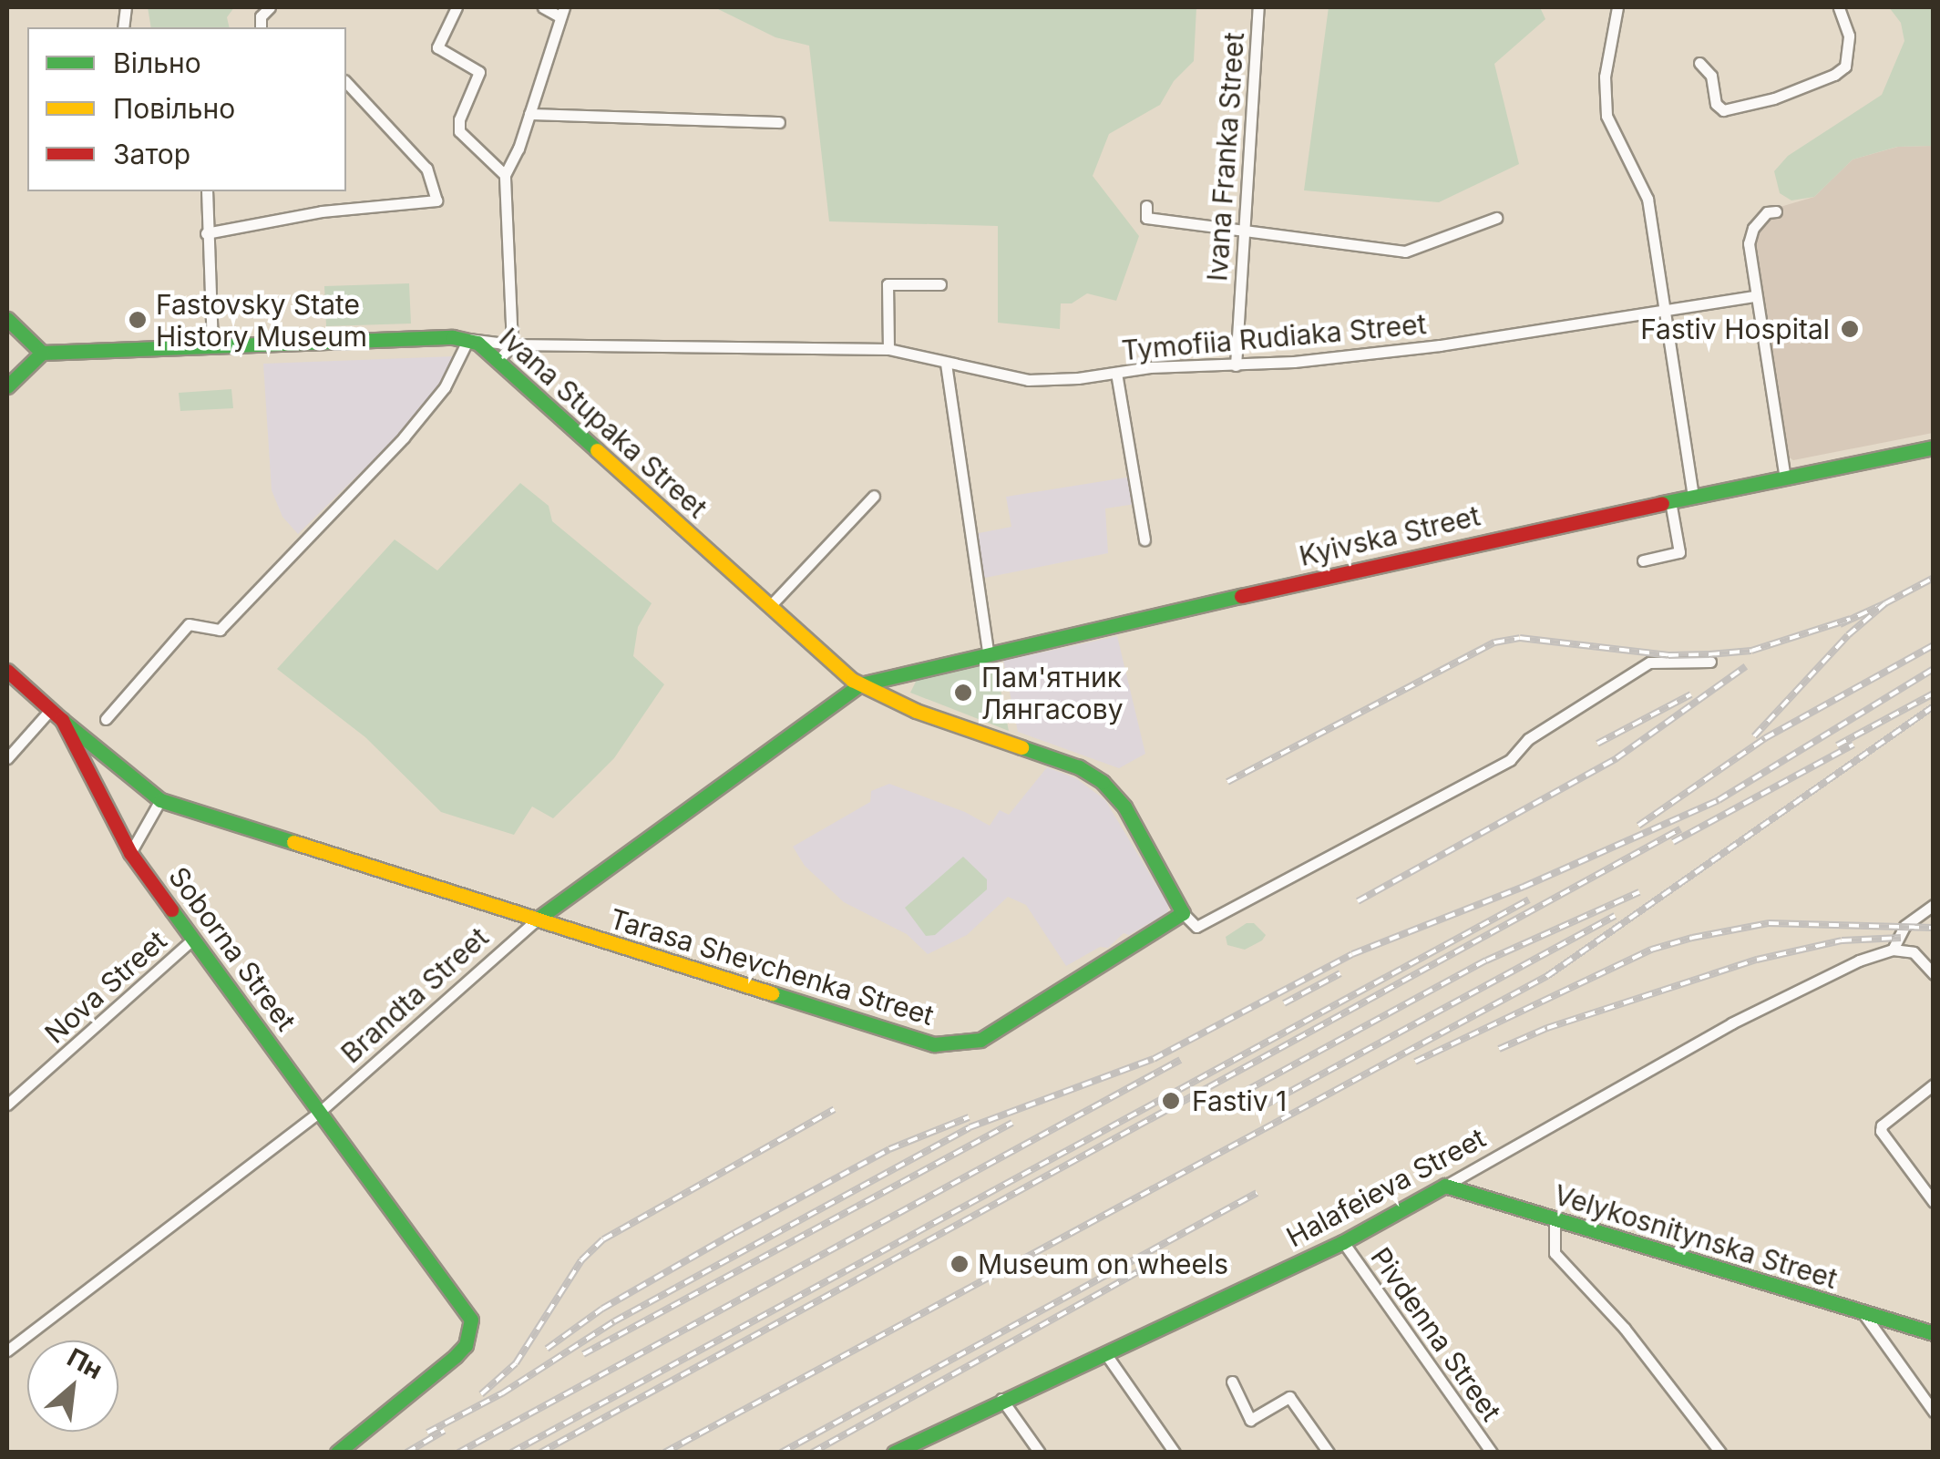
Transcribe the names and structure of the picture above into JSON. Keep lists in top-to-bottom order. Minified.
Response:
{"streets":{"street":["Ivana Franka Street","Tymofiia Rudiaka Street","Ivana Stupaka Street","Kyivska Street","Soborna Street","Tarasa Shevchenka Street","Nova Street","Brandta Street","Halafeieva Street","Velykosnitynska Street","Pivdenna Street"]},"crossings":[["Ivana Franka Street","Tymofiia Rudiaka Street"],["Tymofiia Rudiaka Street","Ivana Stupaka Street"],["Ivana Stupaka Street","Kyivska Street"],["Ivana Stupaka Street","Tarasa Shevchenka Street"],["Ivana Stupaka Street","Brandta Street"],["Kyivska Street","Brandta Street"],["Soborna Street","Nova Street"],["Soborna Street","Brandta Street"],["Tarasa Shevchenka Street","Brandta Street"],["Halafeieva Street","Velykosnitynska Street"],["Halafeieva Street","Pivdenna Street"]],"places":["Fastovsky State History Museum","Fastiv Hospital","Пам'ятник Лянгасову","Fastiv 1","Museum on wheels"],"legend":["Вільно","Повільно","Затор"],"north":"top right"}
